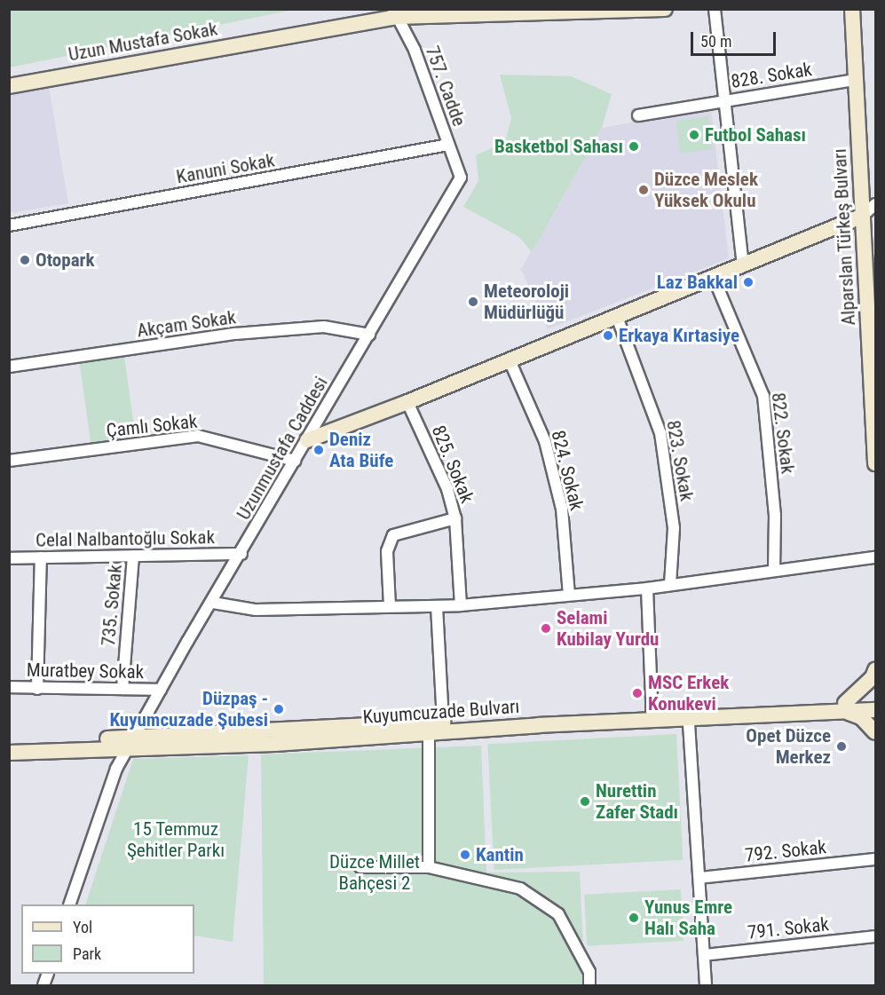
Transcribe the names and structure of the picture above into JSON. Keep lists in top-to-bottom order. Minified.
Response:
{"streets":{"main road":["Uzun Mustafa Sokak","Alparslan Türkeş Bulvarı","Kuyumcuzade Bulvarı"],"street":["828. Sokak","757. Cadde","Kanuni Sokak","Akçam Sokak","Çamlı Sokak","822. Sokak","Uzunmustafa Caddesi","823. Sokak","825. Sokak","824. Sokak","Celal Nalbantoğlu Sokak","735. Sokak","Muratbey Sokak","792. Sokak","791. Sokak"]},"crossings":[["Uzun Mustafa Sokak","757. Cadde"],["828. Sokak","Alparslan Türkeş Bulvarı"],["757. Cadde","Kanuni Sokak"],["757. Cadde","Uzunmustafa Caddesi"],["Akçam Sokak","Uzunmustafa Caddesi"],["Çamlı Sokak","Uzunmustafa Caddesi"],["Uzunmustafa Caddesi","Celal Nalbantoğlu Sokak"],["Uzunmustafa Caddesi","Muratbey Sokak"],["Uzunmustafa Caddesi","Kuyumcuzade Bulvarı"],["Celal Nalbantoğlu Sokak","735. Sokak"],["735. Sokak","Muratbey Sokak"]],"parks":["15 Temmuz Şehitler Parkı","Düzce Millet Bahçesi 2"],"places":["Futbol Sahası","Basketbol Sahası","Düzce Meslek Yüksek Okulu","Otopark","Laz Bakkal","Meteoroloji Müdürlüğü","Erkaya Kırtasiye","Deniz Ata Büfe","Selami Kubilay Yurdu","MSC Erkek Konukevi","Düzpaş - Kuyumcuzade Şubesi","Opet Düzce Merkez","Nurettin Zafer Stadı","Kantin","Yunus Emre Halı Saha"],"legend":["Yol","Park"],"scale_bar":"50 m"}
